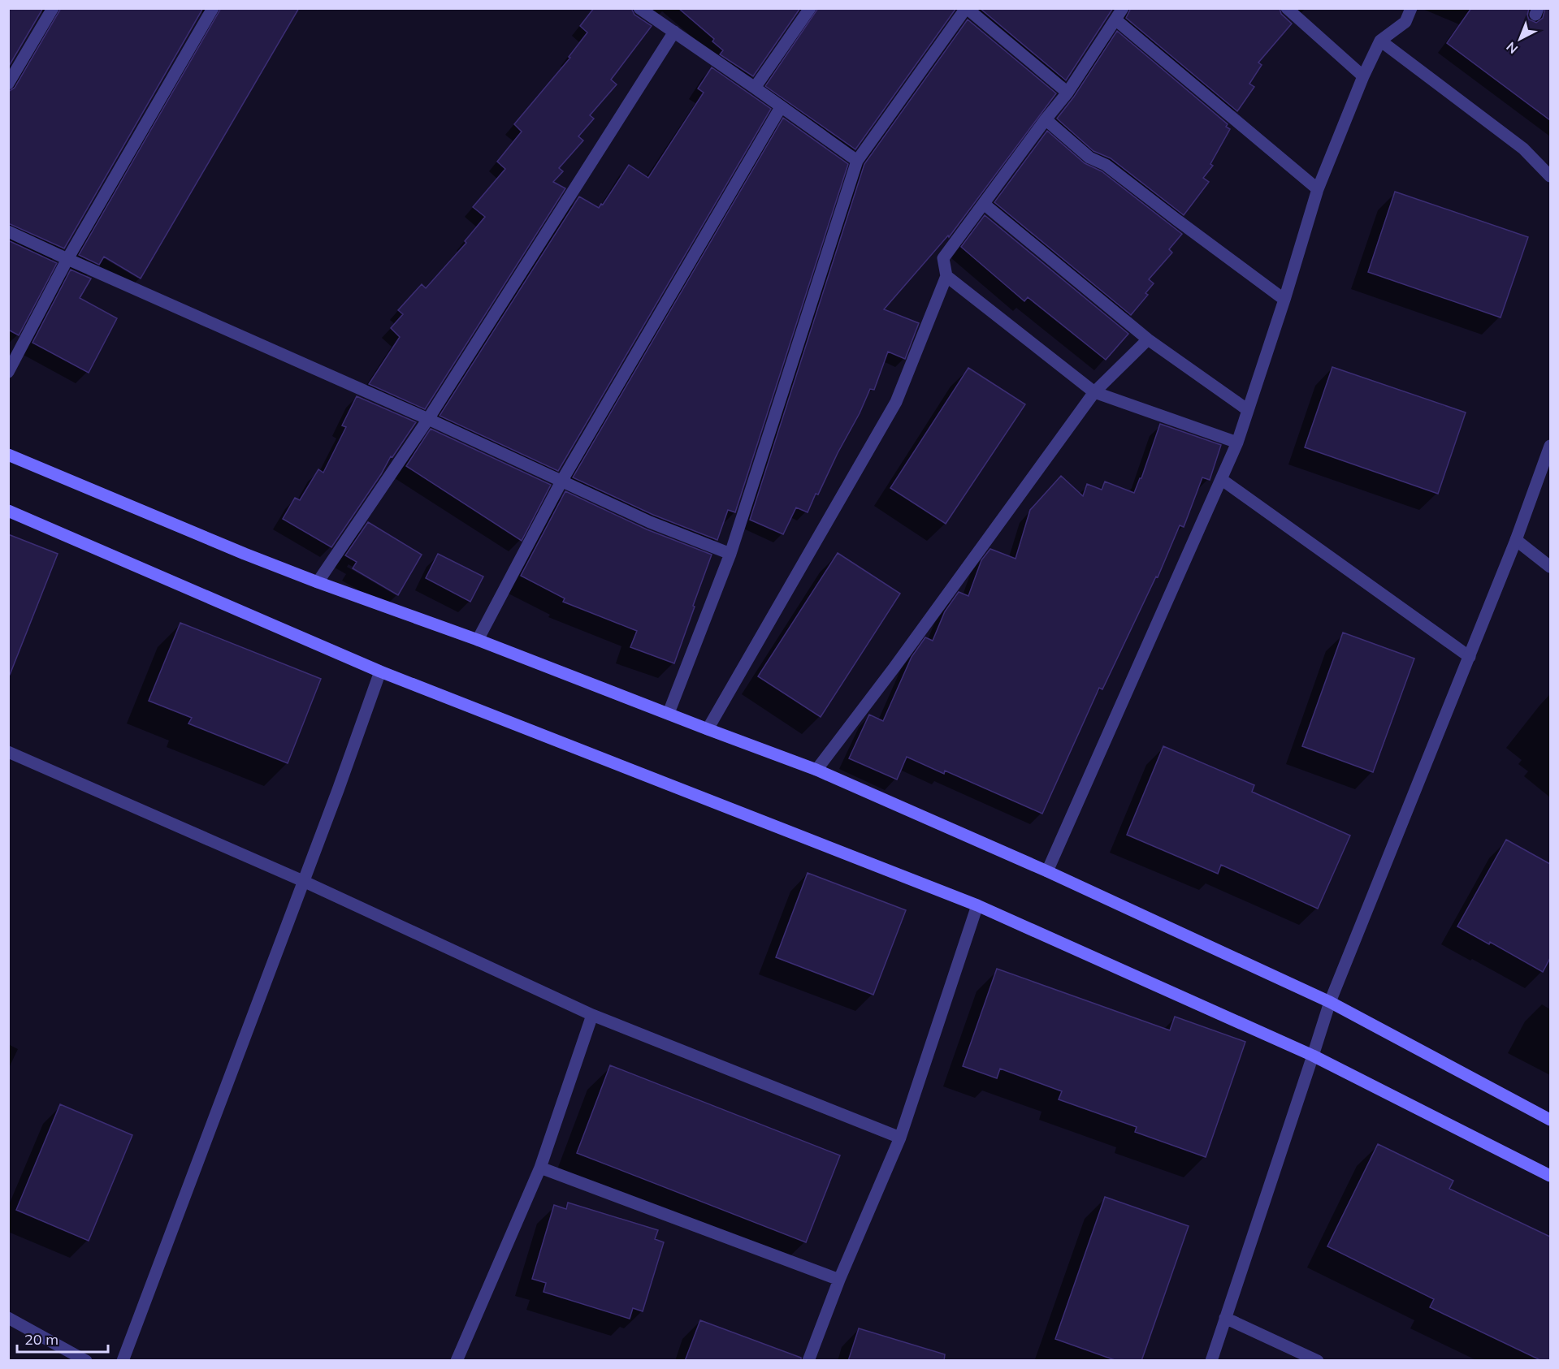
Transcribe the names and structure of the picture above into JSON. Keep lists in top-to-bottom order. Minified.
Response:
{"scale_bar":"20 m","north":"bottom left"}
